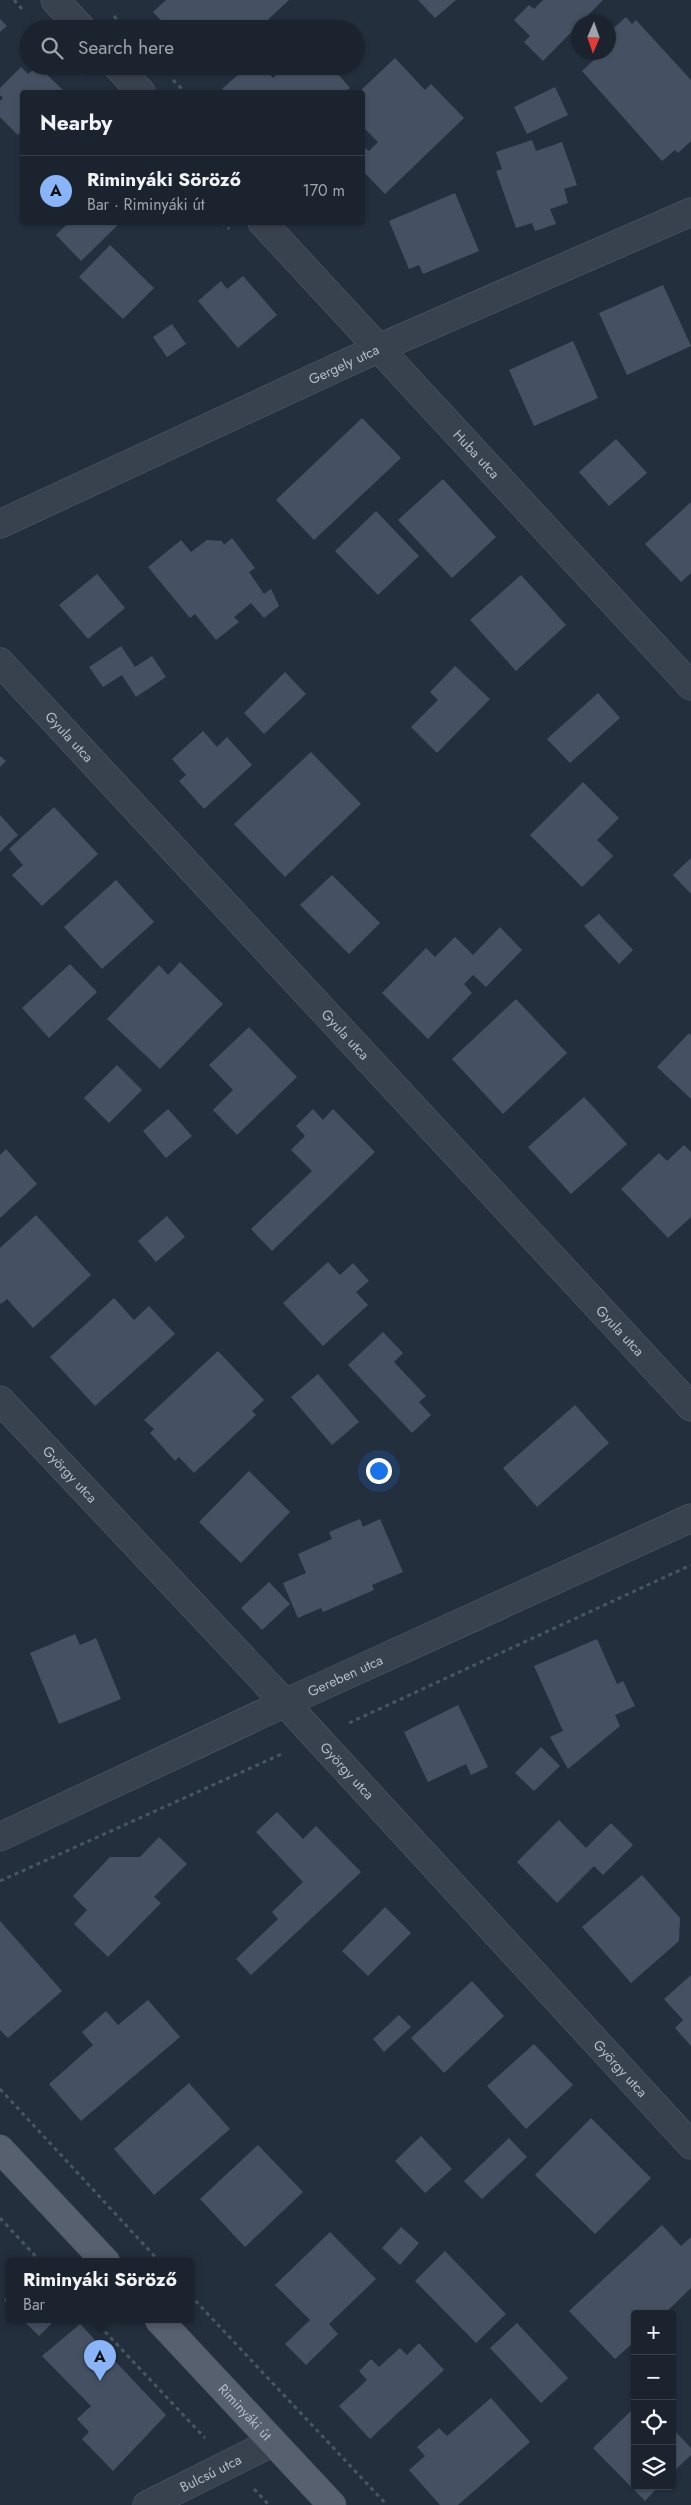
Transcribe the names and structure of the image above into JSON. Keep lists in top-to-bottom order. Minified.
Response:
{"streets":{"main road":["Riminyáki út"],"street":["Gergely utca","Huba utca","Gyula utca","György utca","Gereben utca","Bulcsú utca"]},"crossings":[["Gergely utca","Huba utca"],["György utca","Gereben utca"],["Riminyáki út","Bulcsú utca"]],"north":"bottom","page":{"search":"Search here","heading":"Nearby","list":[{"mark":"A","name":"Riminyáki Söröző","note":"Bar · Riminyáki út","value":"170 m"}],"popup":["Riminyáki Söröző","Bar"],"map_buttons":["+","−"],"pins":"A"}}
